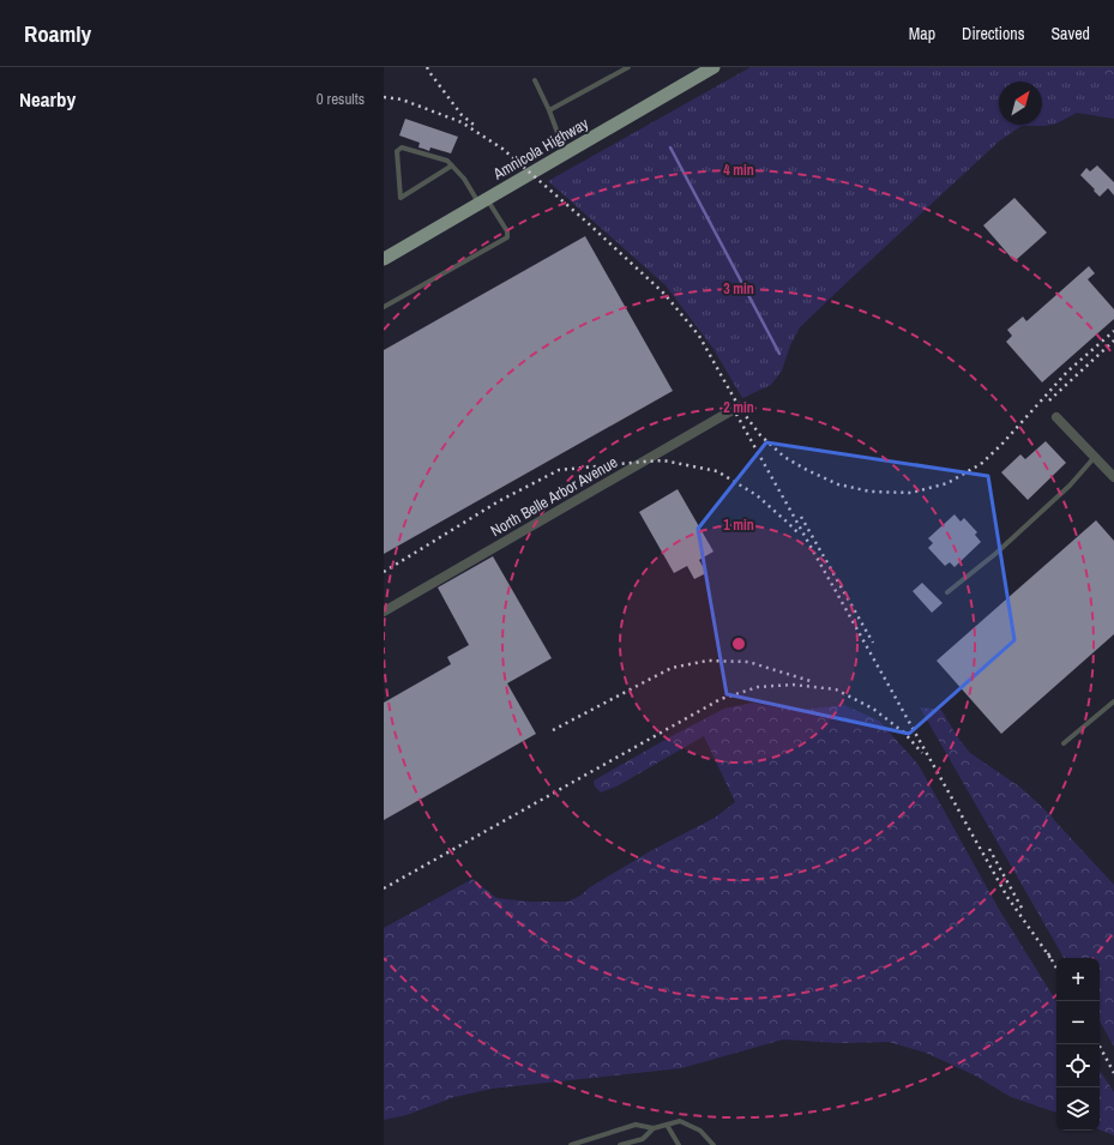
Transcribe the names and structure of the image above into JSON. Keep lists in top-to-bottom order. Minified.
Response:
{"streets":{"main road":["Amnicola Highway"],"street":["North Belle Arbor Avenue"]},"north":"top right","page":{"header":"Roamly","nav":["Map","Directions","Saved"],"heading":["Nearby","0 results"],"map_buttons":["+","−"]},"rings":["4 min","3 min","2 min","1 min"]}
